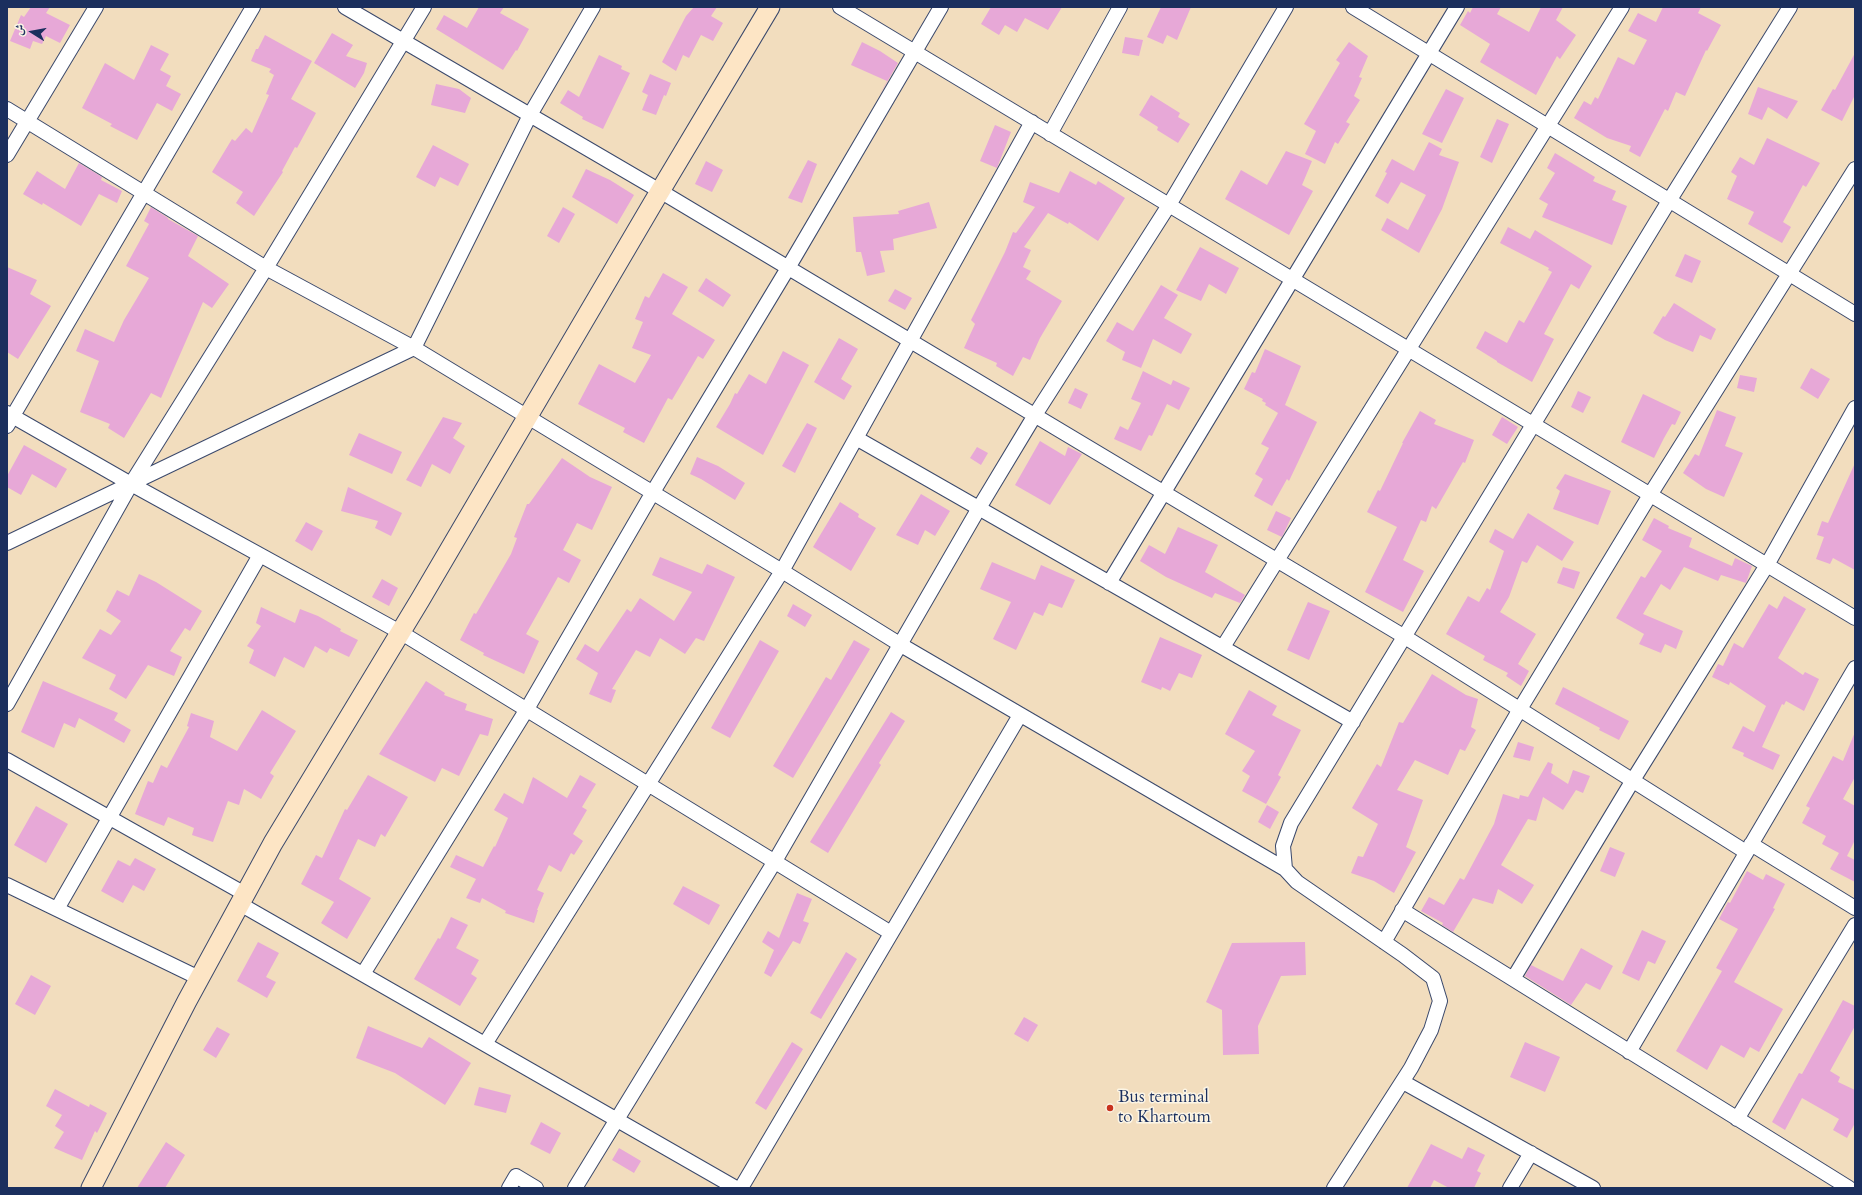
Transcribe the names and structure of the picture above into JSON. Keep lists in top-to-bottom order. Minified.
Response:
{"places":["Bus terminal to Khartoum"],"north":"left"}
